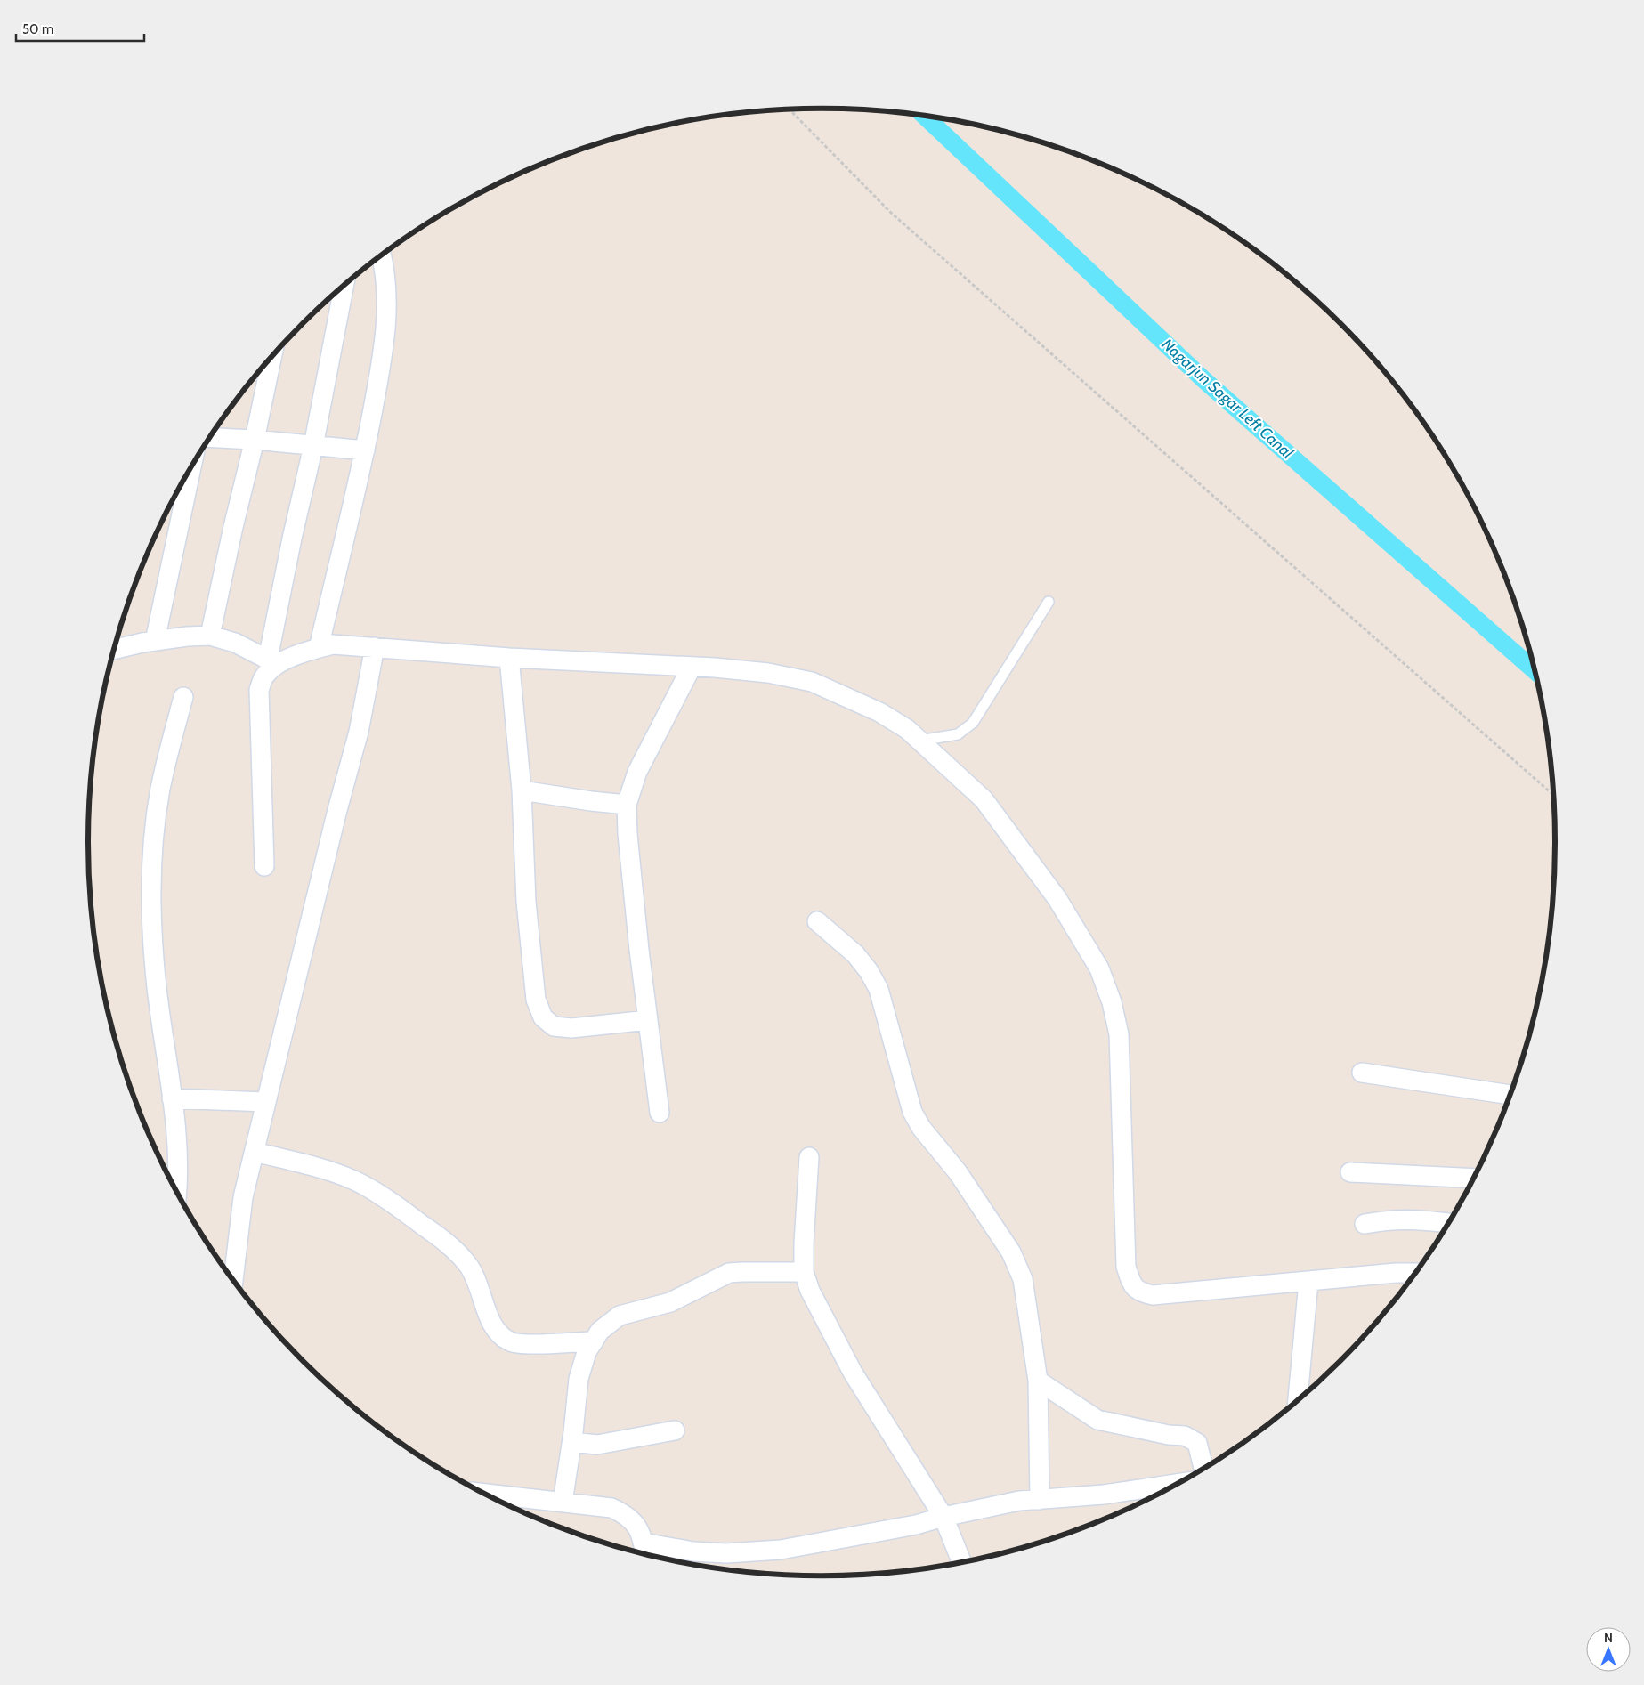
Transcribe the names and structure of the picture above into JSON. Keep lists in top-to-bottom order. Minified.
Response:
{"water":["Nagarjun Sagar Left Canal"],"scale_bar":"50 m","north":"top"}
